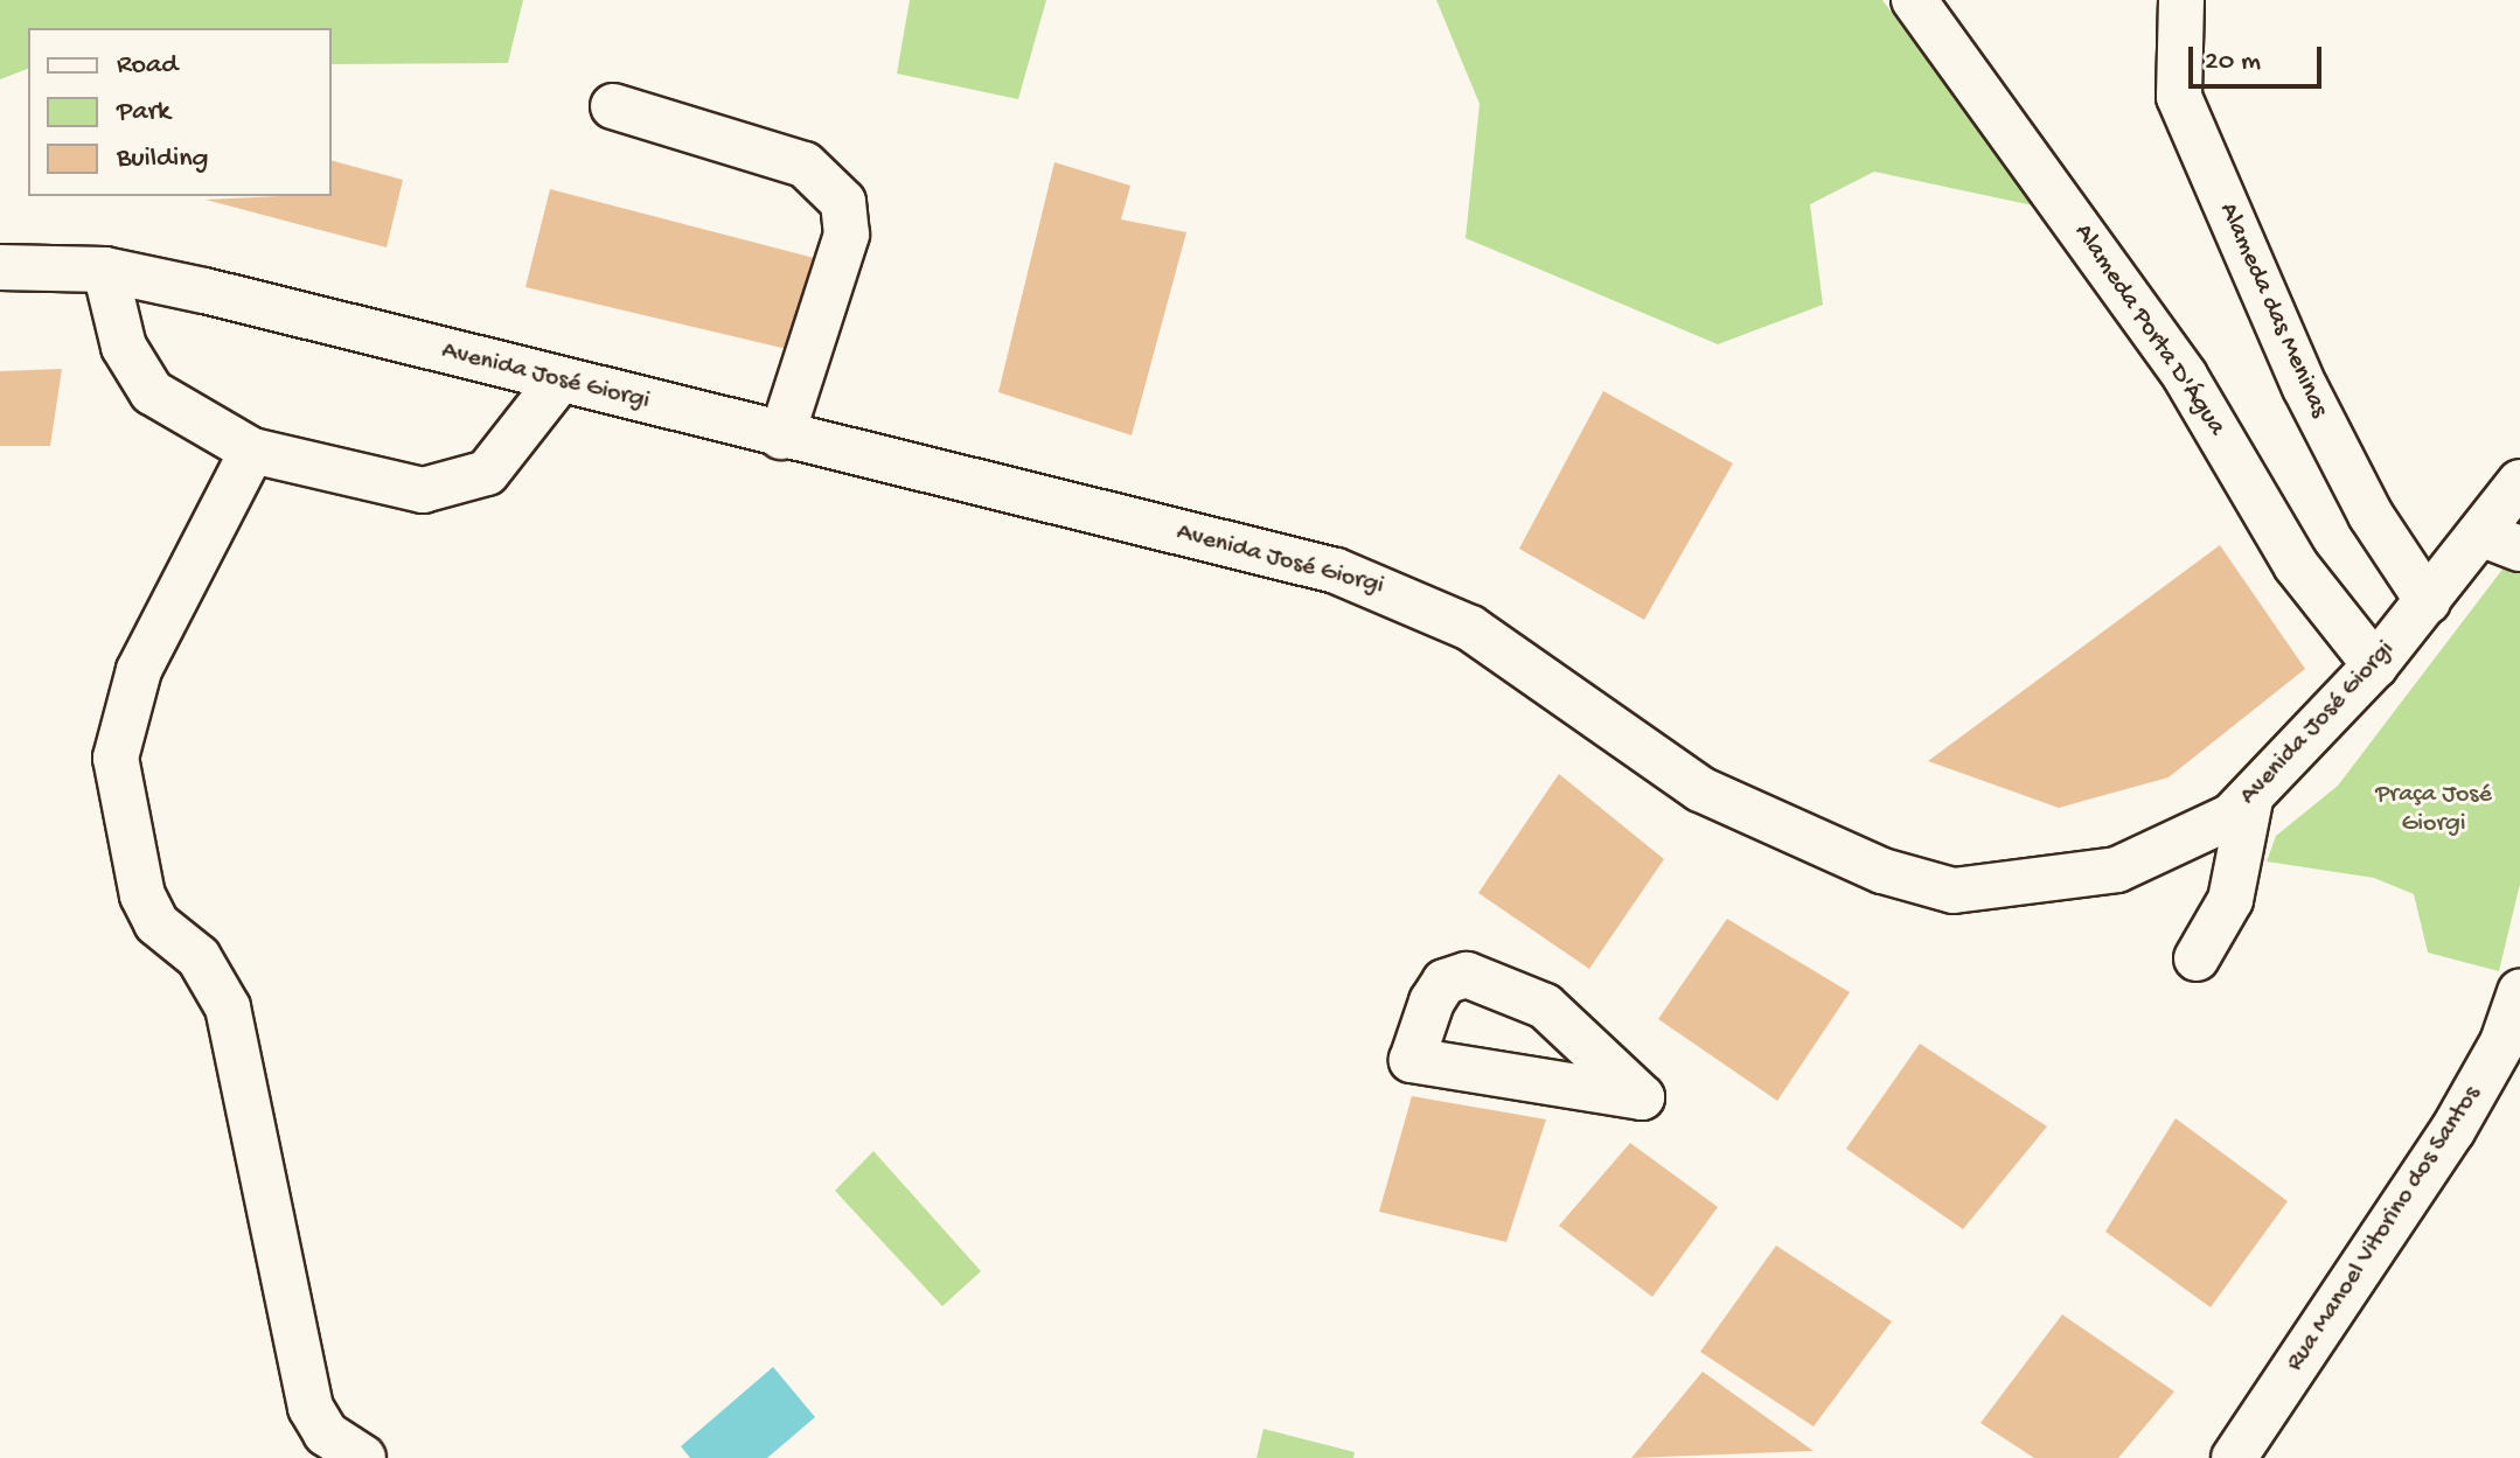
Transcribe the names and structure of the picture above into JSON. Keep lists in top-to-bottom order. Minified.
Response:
{"streets":{"street":["Alameda das Meninas","Alameda Porta D'Água","Avenida José Giorgi","Rua Manoel Vitorino dos Santos"]},"crossings":[["Alameda das Meninas","Avenida José Giorgi"],["Alameda Porta D'Água","Avenida José Giorgi"]],"parks":["Praça José Giorgi"],"legend":["Road","Park","Building"],"scale_bar":"20 m"}
